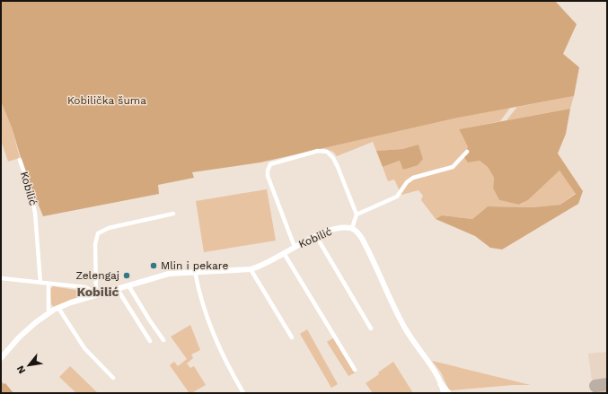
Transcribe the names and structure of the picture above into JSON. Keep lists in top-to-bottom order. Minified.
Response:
{"streets":{"main road":["Kobilić"]},"districts":["Kobilić"],"parks":["Kobilička šuma"],"places":["Mlin i pekare","Zelengaj"],"north":"bottom left"}
